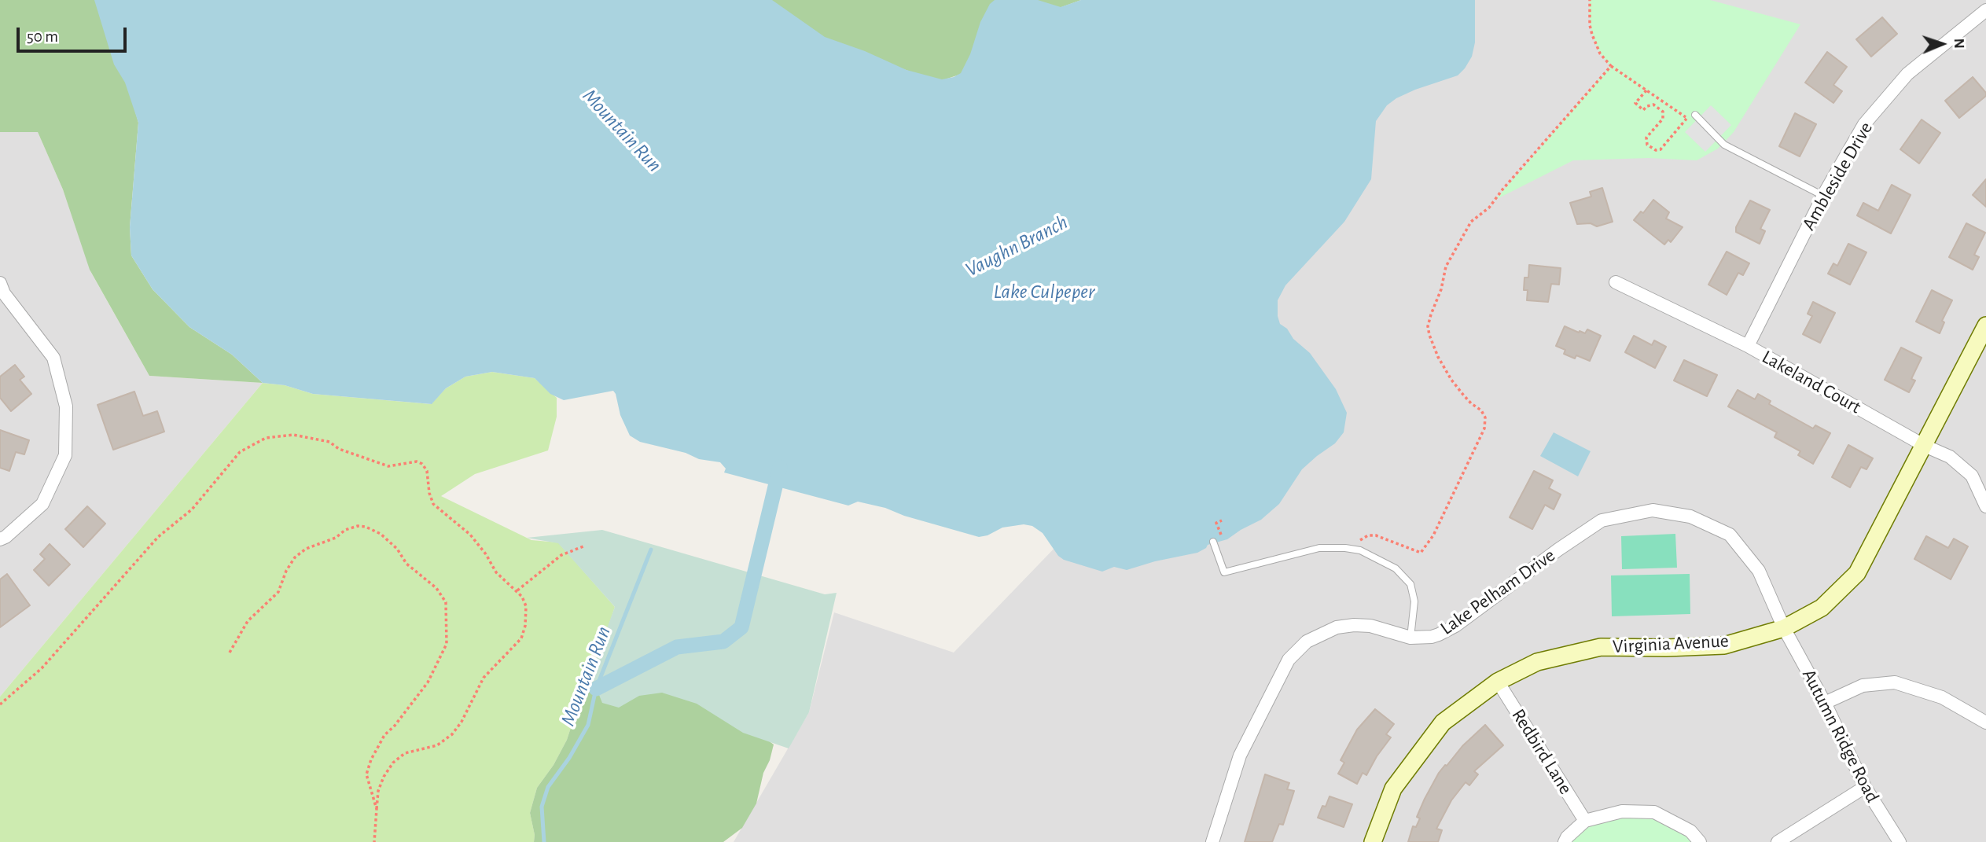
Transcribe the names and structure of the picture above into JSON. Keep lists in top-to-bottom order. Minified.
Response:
{"streets":{"street":["Ambleside Drive","Lakeland Court","Lake Pelham Drive","Virginia Avenue","Autumn Ridge Road","Redbird Lane"]},"crossings":[["Ambleside Drive","Lakeland Court"],["Lakeland Court","Virginia Avenue"],["Lake Pelham Drive","Virginia Avenue"],["Lake Pelham Drive","Autumn Ridge Road"],["Virginia Avenue","Autumn Ridge Road"],["Virginia Avenue","Redbird Lane"]],"water":["Mountain Run","Vaughn Branch","Lake Culpeper"],"scale_bar":"50 m","north":"right"}
